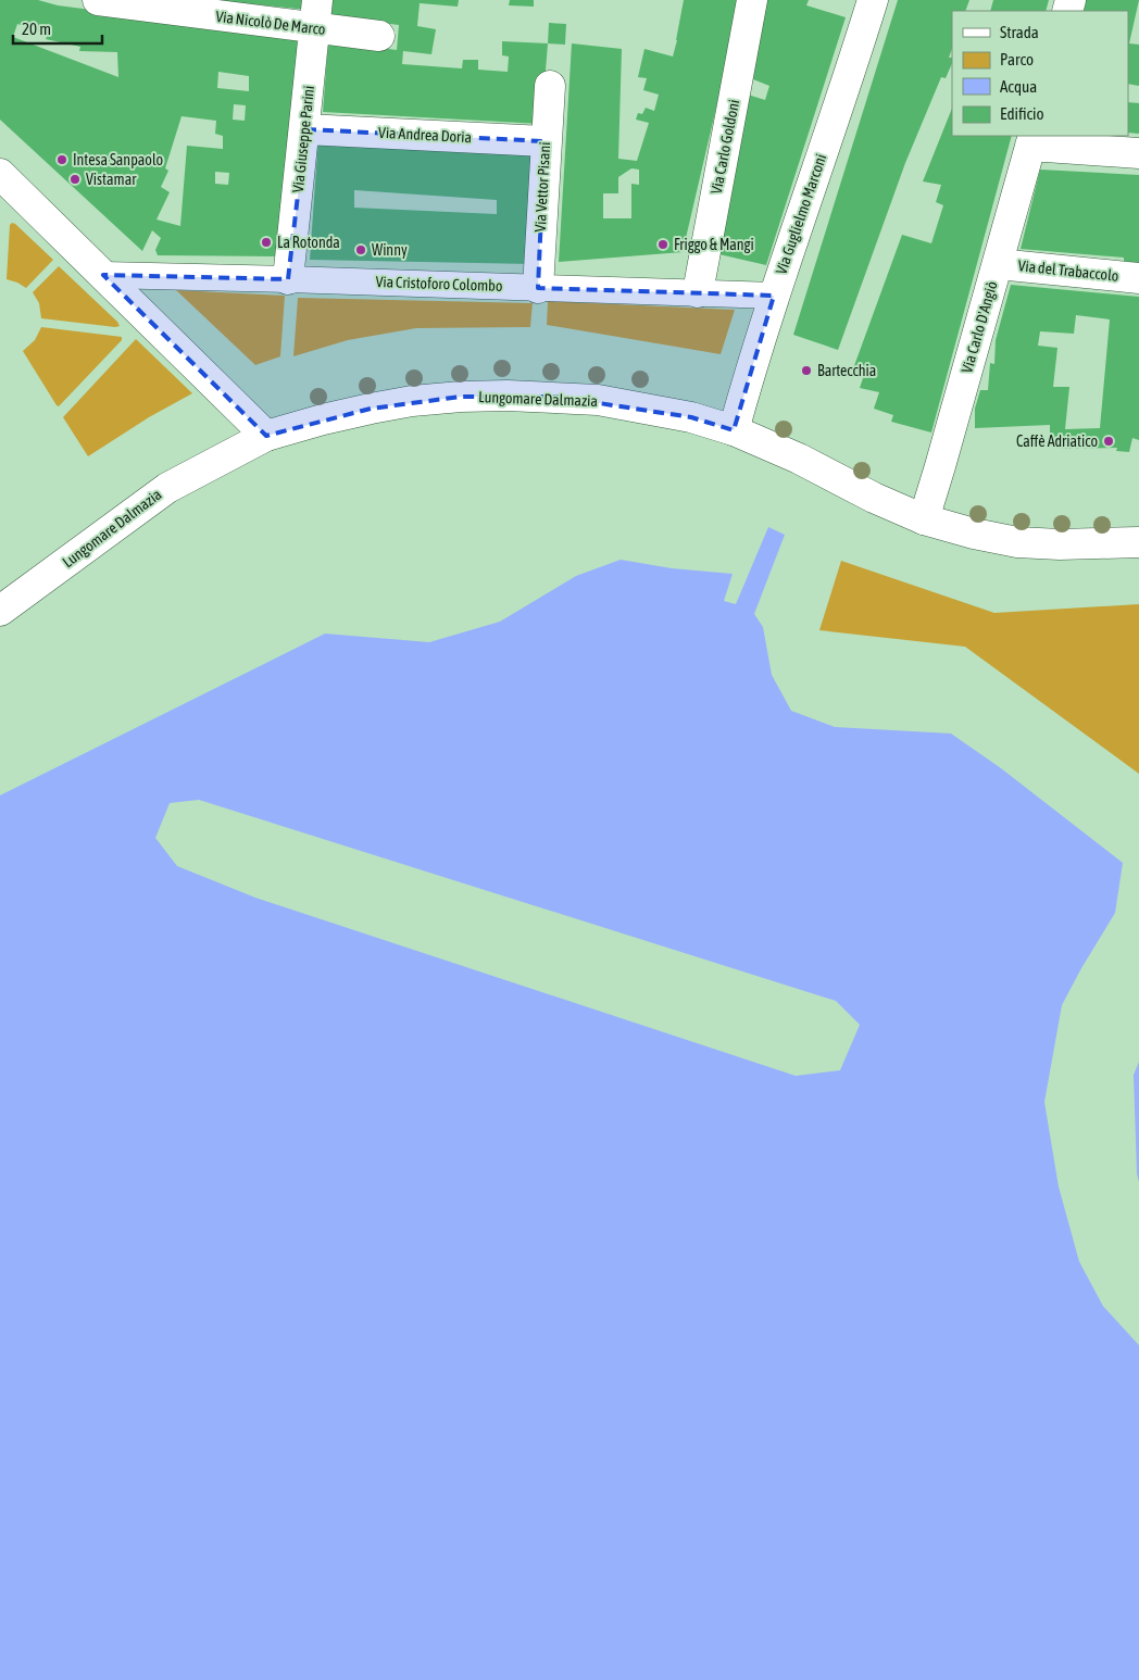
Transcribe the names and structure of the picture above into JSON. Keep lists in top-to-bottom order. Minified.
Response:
{"streets":{"street":["Via Nicolò De Marco","Via Andrea Doria","Via Giuseppe Parini","Via Carlo Goldoni","Via Vettor Pisani","Via Guglielmo Marconi","Via del Trabaccolo","Via Cristoforo Colombo","Via Carlo D'Angiò","Lungomare Dalmazia"]},"crossings":[["Via Nicolò De Marco","Via Giuseppe Parini"],["Via Andrea Doria","Via Giuseppe Parini"],["Via Andrea Doria","Via Vettor Pisani"],["Via Giuseppe Parini","Via Cristoforo Colombo"],["Via Carlo Goldoni","Via Cristoforo Colombo"],["Via Vettor Pisani","Via Cristoforo Colombo"],["Via Guglielmo Marconi","Via Cristoforo Colombo"],["Via Guglielmo Marconi","Lungomare Dalmazia"],["Via del Trabaccolo","Via Carlo D'Angiò"],["Via Carlo D'Angiò","Lungomare Dalmazia"]],"places":["Intesa Sanpaolo","Vistamar","La Rotonda","Friggo & Mangi","Winny","Bartecchia","Caffè Adriatico"],"legend":["Strada","Parco","Acqua","Edificio"],"scale_bar":"20 m"}
